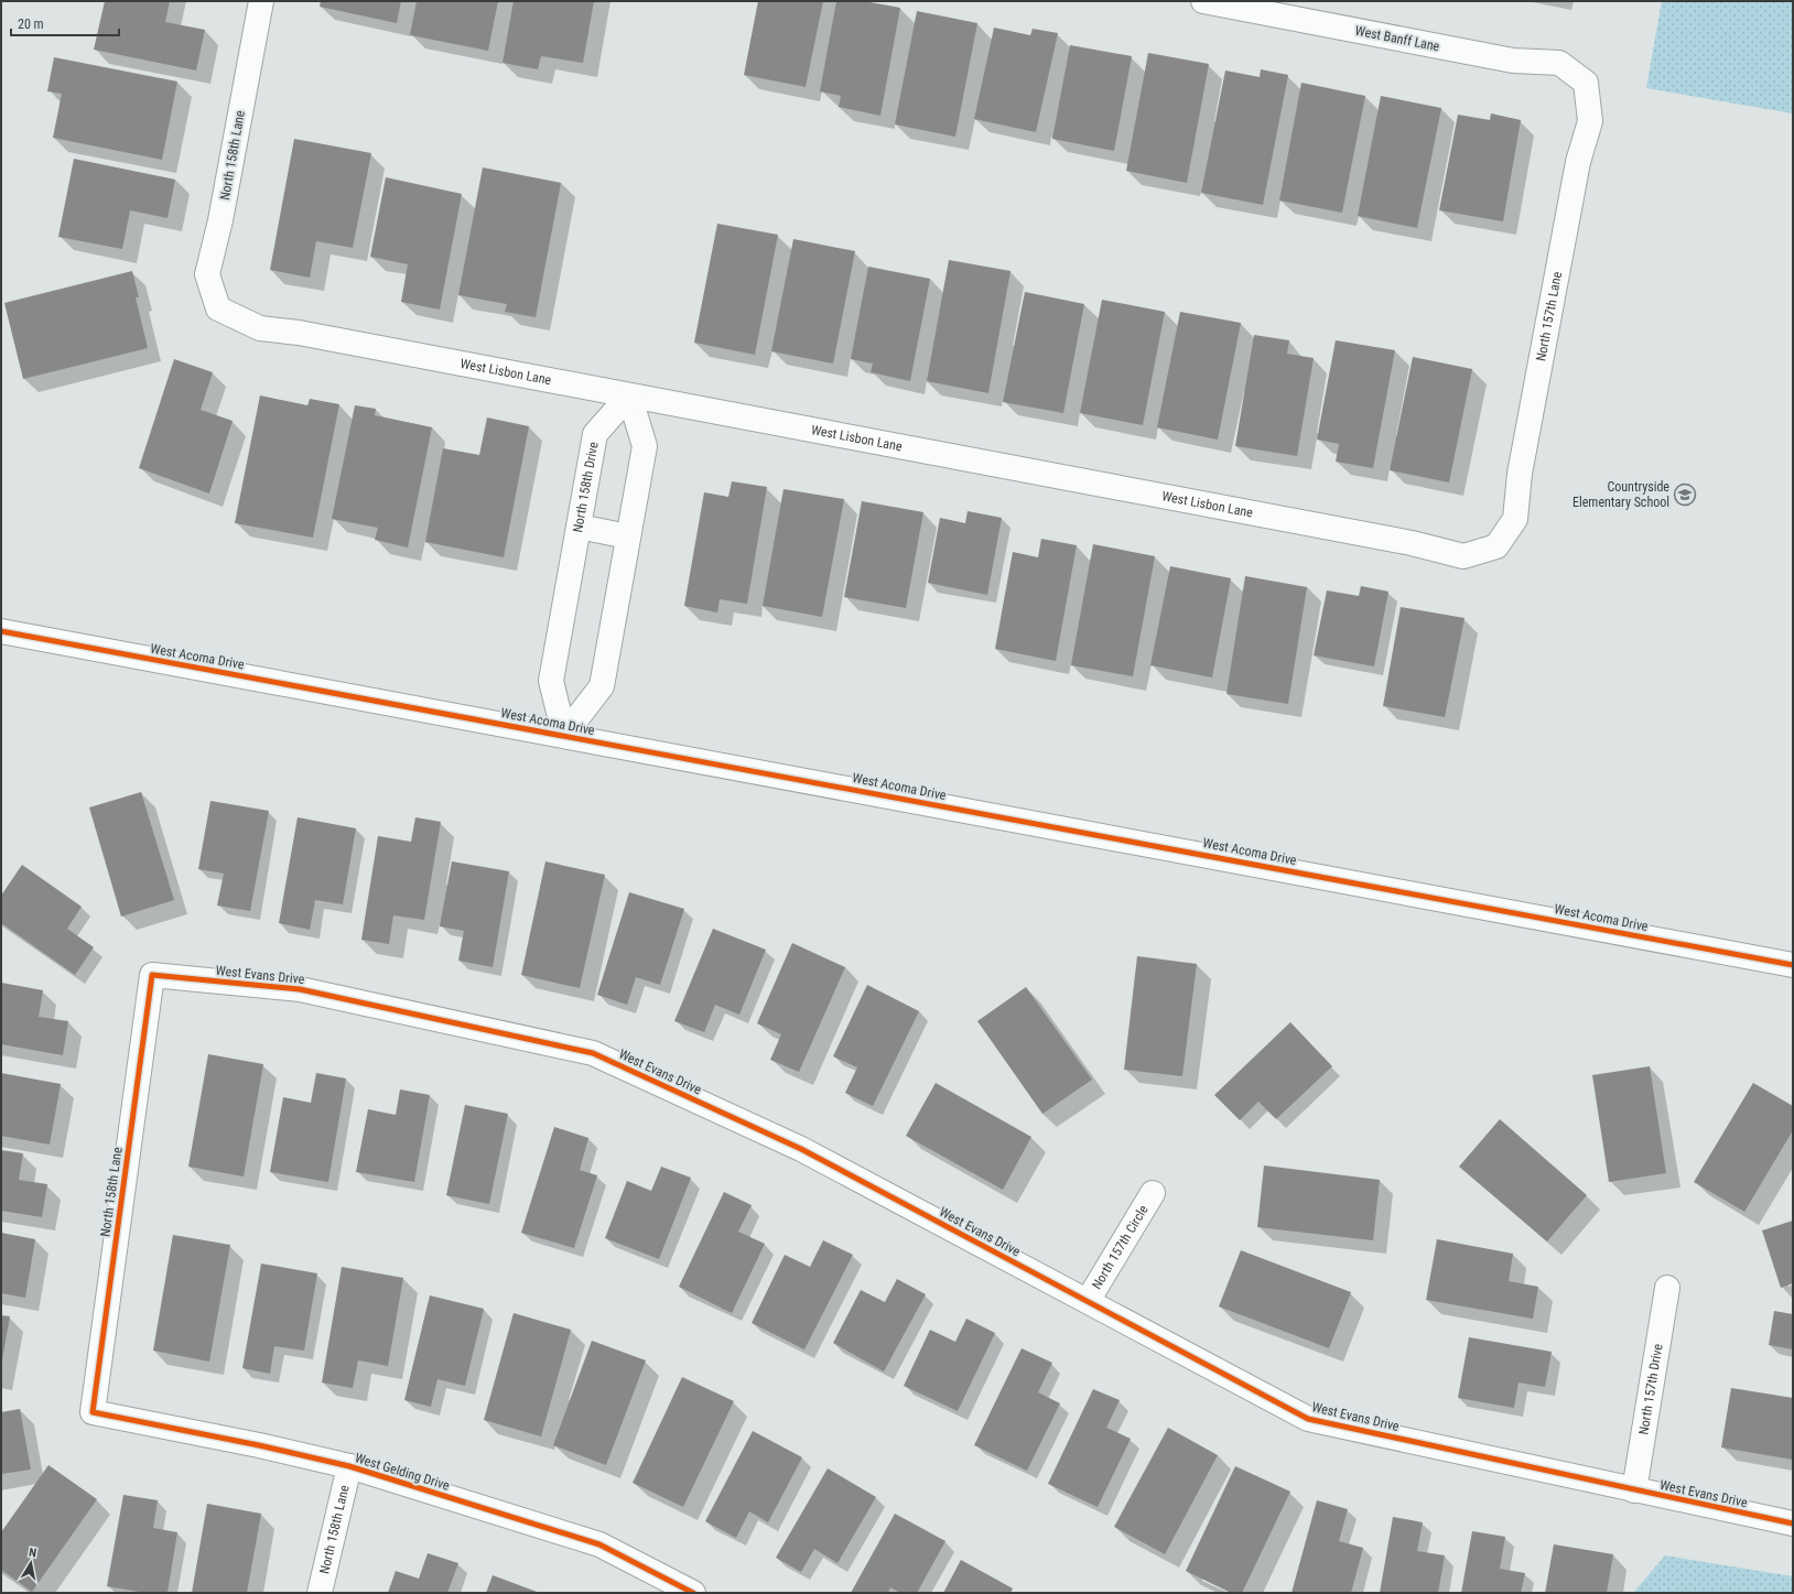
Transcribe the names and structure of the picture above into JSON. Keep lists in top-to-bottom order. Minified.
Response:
{"streets":{"street":["West Banff Lane","North 158th Lane","North 157th Lane","West Lisbon Lane","North 158th Drive","West Acoma Drive","West Evans Drive","North 157th Circle","North 157th Drive","West Gelding Drive"]},"crossings":[["West Banff Lane","North 157th Lane"],["North 158th Lane","West Lisbon Lane"],["North 158th Lane","West Evans Drive"],["North 158th Lane","West Gelding Drive"],["North 157th Lane","West Lisbon Lane"],["West Lisbon Lane","North 158th Drive"],["North 158th Drive","West Acoma Drive"],["West Evans Drive","North 157th Circle"],["West Evans Drive","North 157th Drive"]],"places":{"school or university":["Countryside Elementary School"]},"scale_bar":"20 m","north":"top"}
